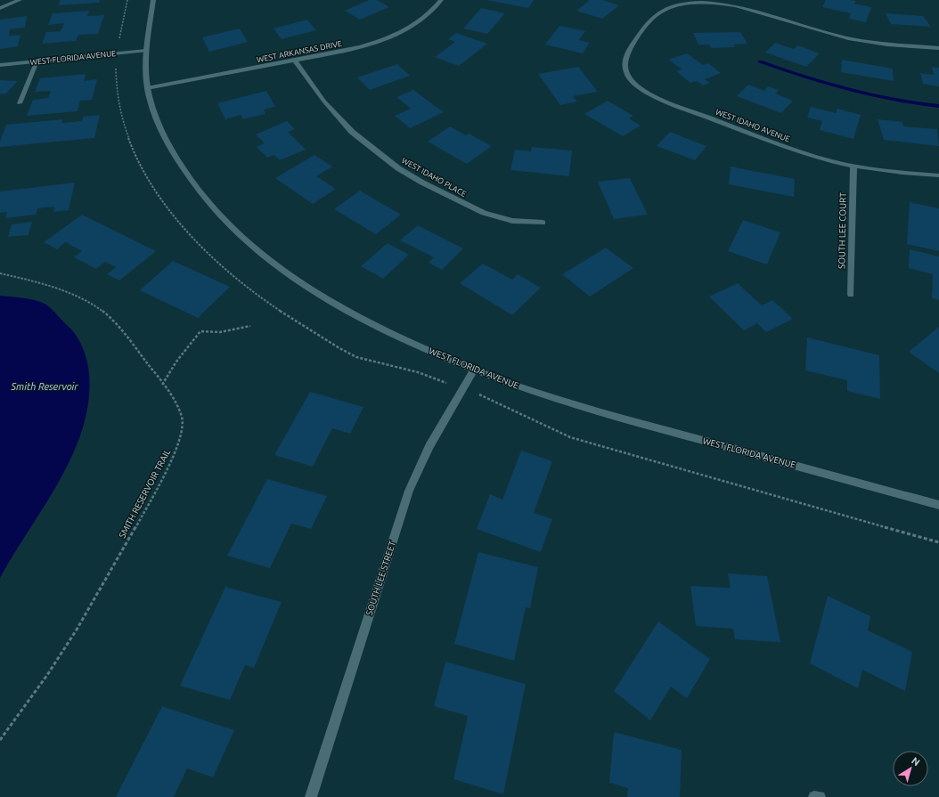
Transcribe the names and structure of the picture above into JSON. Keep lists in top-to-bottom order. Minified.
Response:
{"streets":{"street":["WEST ARKANSAS DRIVE","WEST FLORIDA AVENUE","WEST IDAHO AVENUE","WEST IDAHO PLACE","SOUTH LEE COURT","SOUTH LEE STREET"],"path":["SMITH RESERVOIR TRAIL"]},"crossings":[["WEST ARKANSAS DRIVE","WEST FLORIDA AVENUE"],["WEST ARKANSAS DRIVE","WEST IDAHO PLACE"],["WEST FLORIDA AVENUE","SOUTH LEE STREET"],["WEST IDAHO AVENUE","SOUTH LEE COURT"]],"water":["Smith Reservoir"],"north":"top right"}
